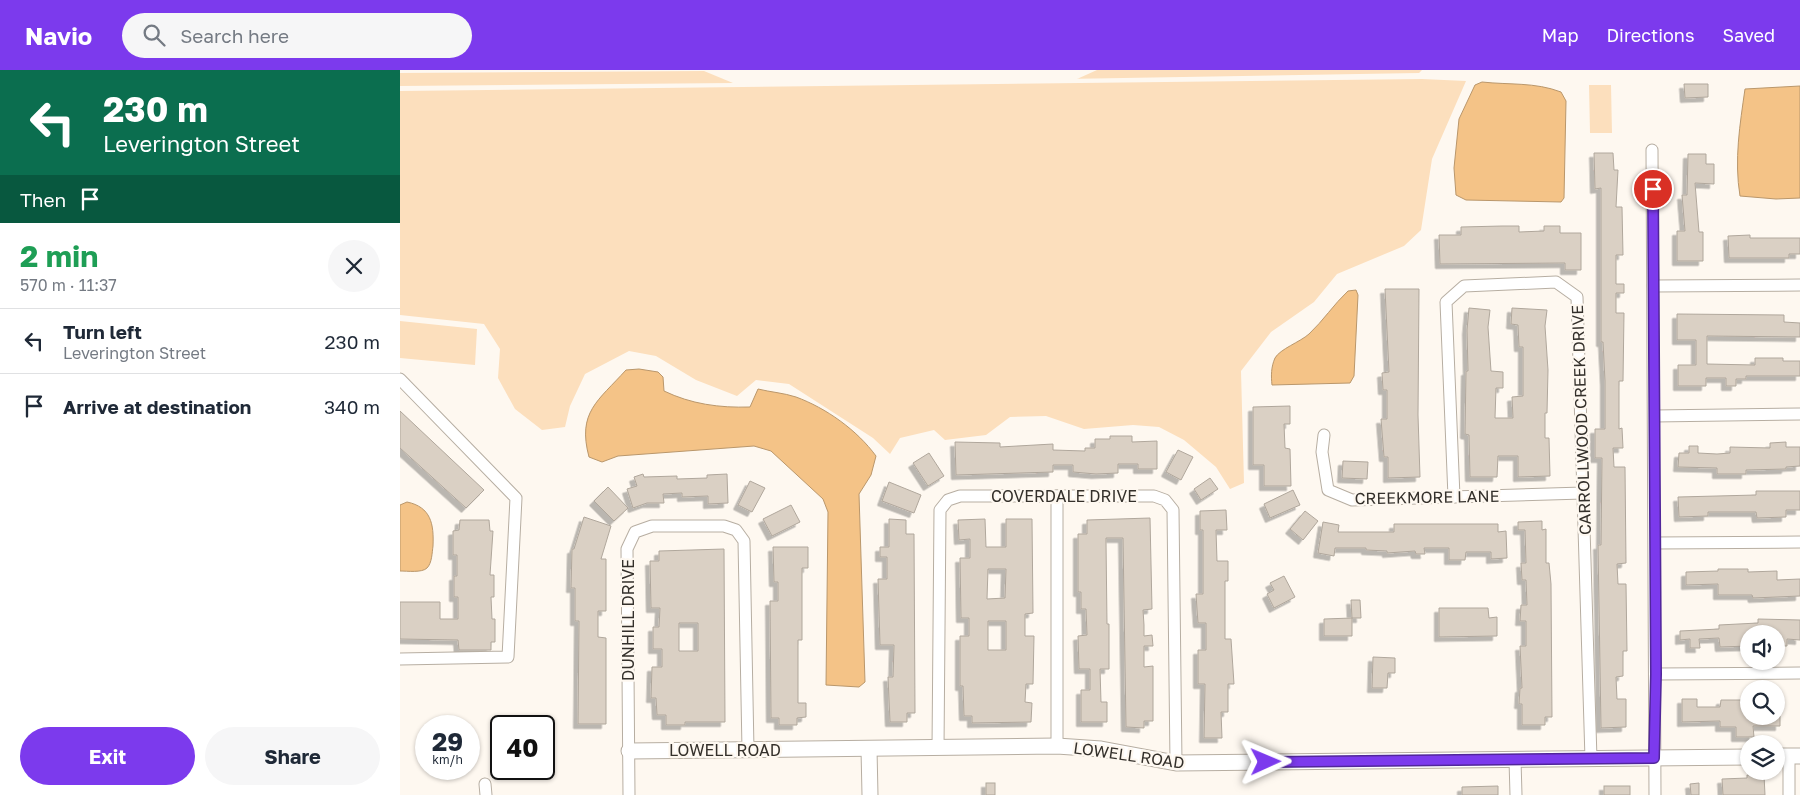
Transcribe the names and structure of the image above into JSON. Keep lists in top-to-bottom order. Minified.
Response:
{"streets":{"street":["CARROLLWOOD CREEK DRIVE","COVERDALE DRIVE","CREEKMORE LANE","DUNHILL DRIVE","LOWELL ROAD"]},"crossings":[["CARROLLWOOD CREEK DRIVE","CREEKMORE LANE"],["CARROLLWOOD CREEK DRIVE","LOWELL ROAD"],["COVERDALE DRIVE","LOWELL ROAD"],["DUNHILL DRIVE","LOWELL ROAD"]],"page":{"header":"Navio","search":"Search here","nav":["Map","Directions","Saved"],"turn":["230 m","Leverington Street"],"then":"Then","heading":["2 min","570 m · 11:37"],"list":[{"name":"Turn left","note":"Leverington Street","value":"230 m"},{"name":"Arrive at destination","value":"340 m"}],"speed":"29 km/h","limit":"40","buttons":["Exit","Share"]}}
